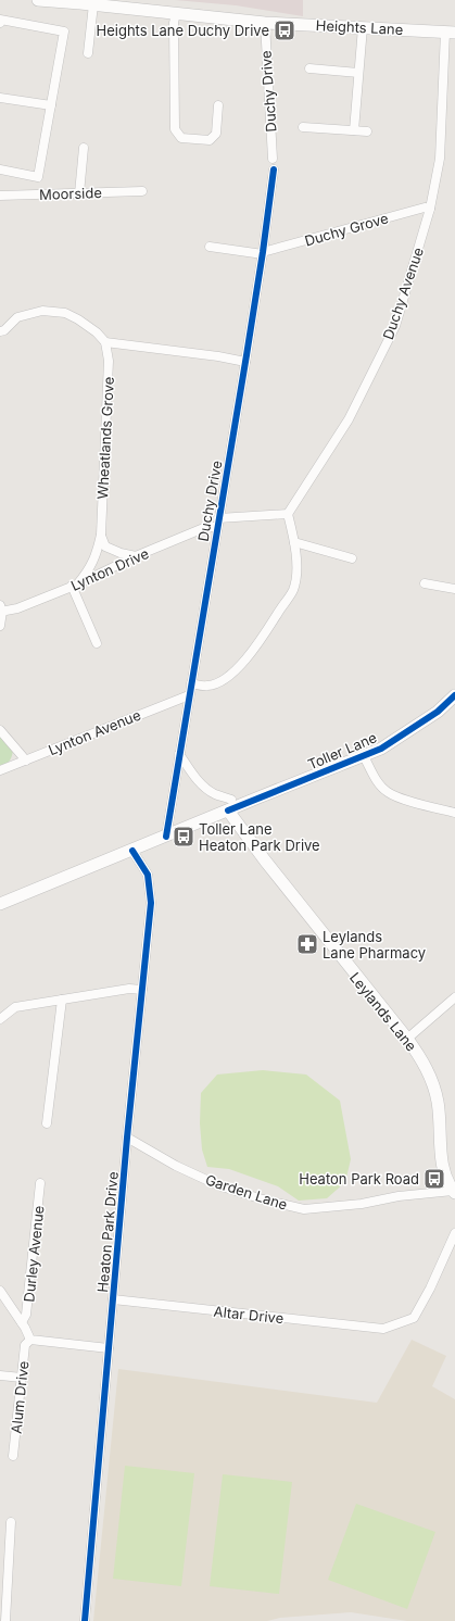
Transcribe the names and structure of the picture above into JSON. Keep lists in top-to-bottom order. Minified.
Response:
{"streets":{"street":["Heights Lane","Duchy Drive","Moorside","Duchy Grove","Duchy Avenue","Wheatlands Grove","Lynton Drive","Lynton Avenue","Toller Lane","Leylands Lane","Garden Lane","Heaton Park Drive","Durley Avenue","Altar Drive","Alum Drive"]},"crossings":[["Heights Lane","Duchy Drive"],["Heights Lane","Duchy Avenue"],["Duchy Drive","Duchy Grove"],["Duchy Drive","Lynton Drive"],["Duchy Drive","Lynton Avenue"],["Duchy Drive","Toller Lane"],["Duchy Grove","Duchy Avenue"],["Wheatlands Grove","Lynton Drive"],["Toller Lane","Leylands Lane"],["Toller Lane","Heaton Park Drive"],["Leylands Lane","Garden Lane"],["Garden Lane","Heaton Park Drive"],["Heaton Park Drive","Altar Drive"]],"places":{"bus stop":["Heights Lane Duchy Drive","Toller Lane Heaton Park Drive","Heaton Park Road"],"pharmacy":["Leylands Lane Pharmacy"]}}
